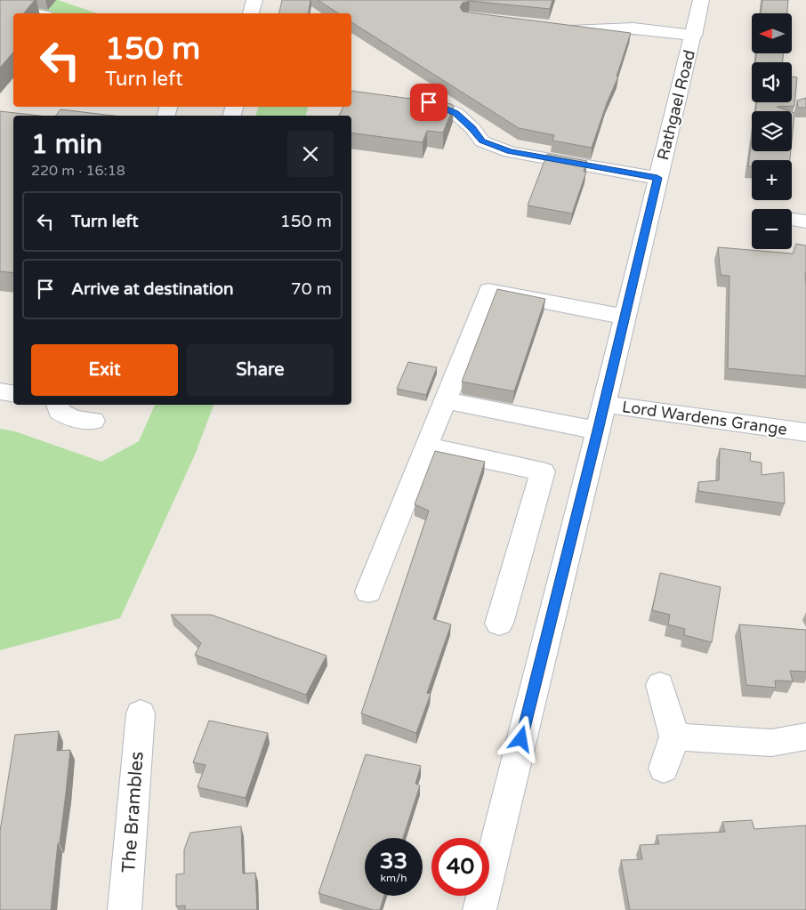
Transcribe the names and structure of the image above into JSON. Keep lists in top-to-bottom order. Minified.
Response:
{"streets":{"street":["Rathgael Road","Lord Wardens Grange","The Brambles"]},"crossings":[["Rathgael Road","Lord Wardens Grange"]],"north":"left","page":{"map_buttons":["+","−"],"turn":["150 m","Turn left"],"heading":["1 min","220 m · 16:18"],"list":[{"name":"Turn left","value":"150 m"},{"name":"Arrive at destination","value":"70 m"}],"buttons":["Exit","Share"],"speed":"33 km/h","limit":"40"}}
